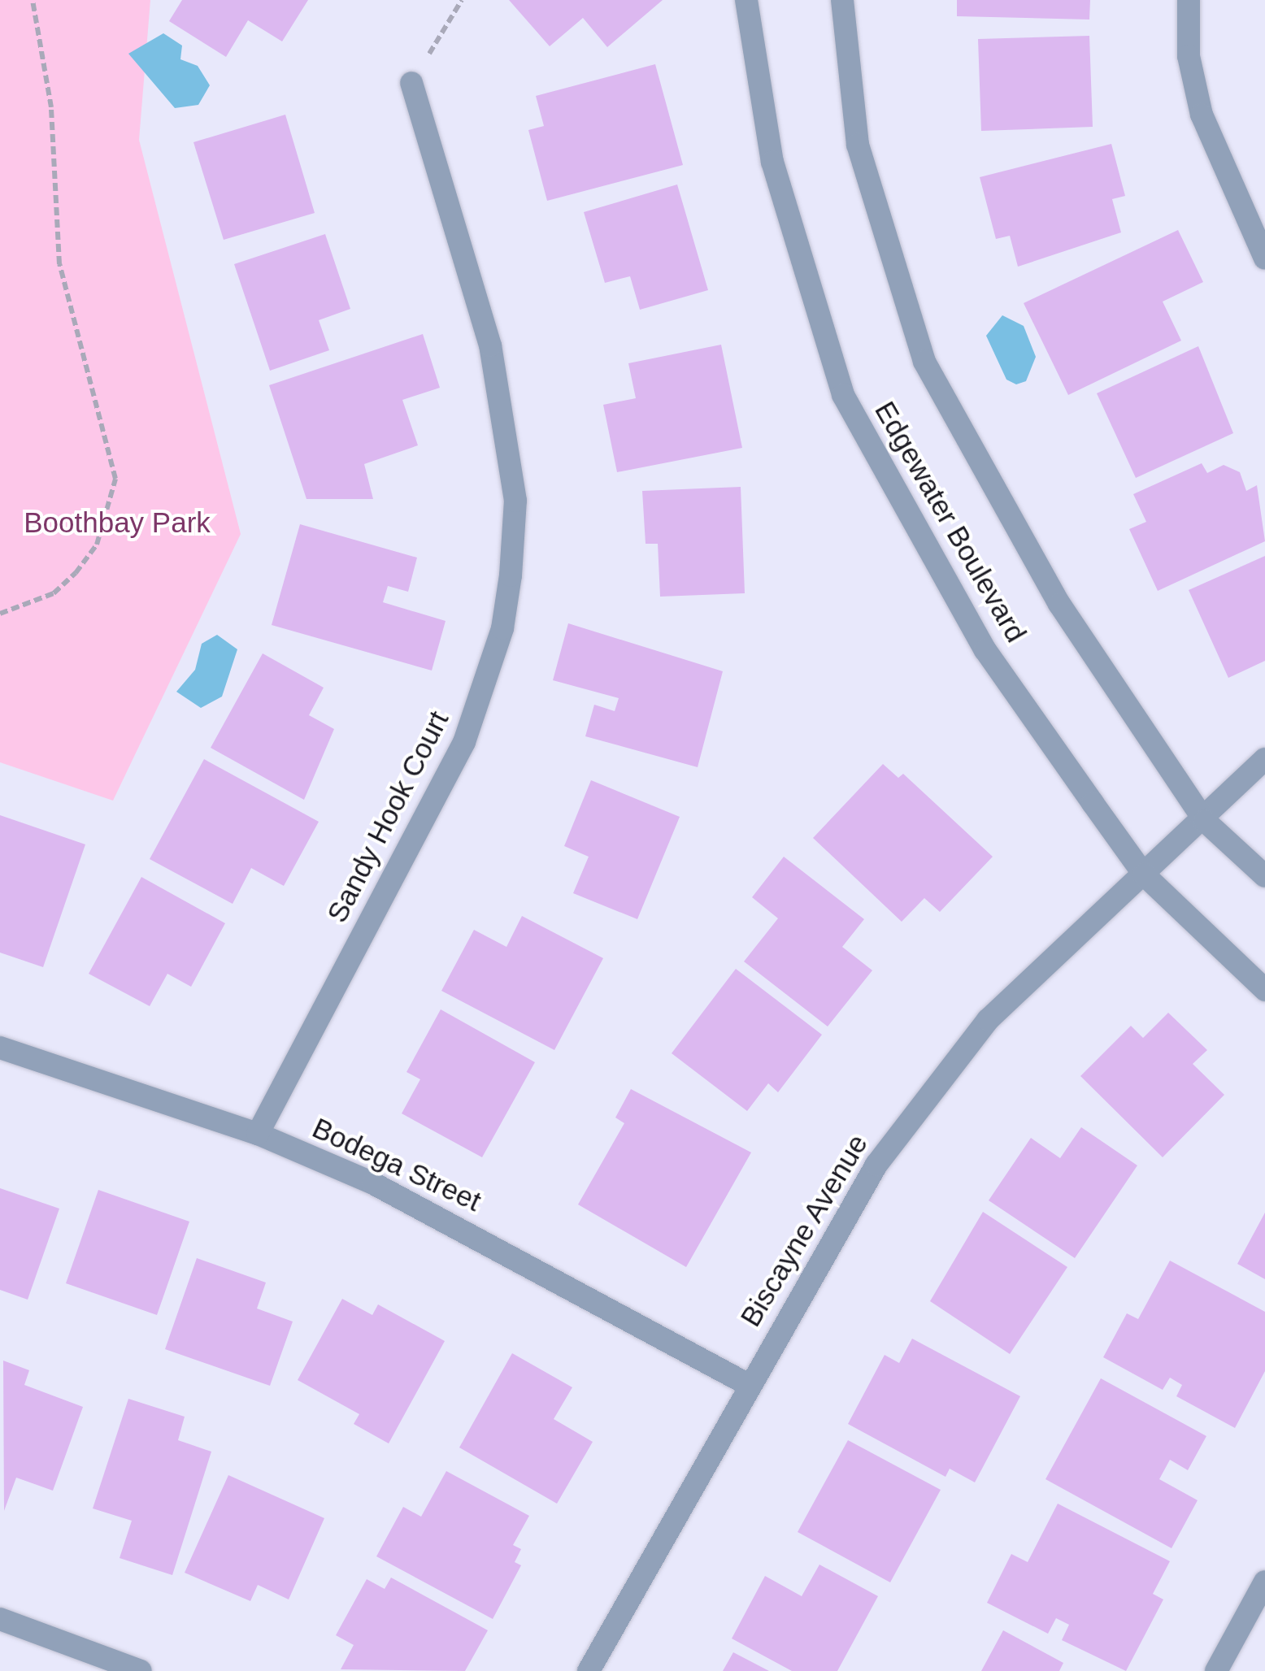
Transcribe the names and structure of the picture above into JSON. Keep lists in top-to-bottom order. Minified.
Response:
{"streets":{"street":["Edgewater Boulevard","Sandy Hook Court","Bodega Street","Biscayne Avenue"]},"crossings":[["Edgewater Boulevard","Biscayne Avenue"],["Sandy Hook Court","Bodega Street"],["Bodega Street","Biscayne Avenue"]],"parks":["Boothbay Park"]}
